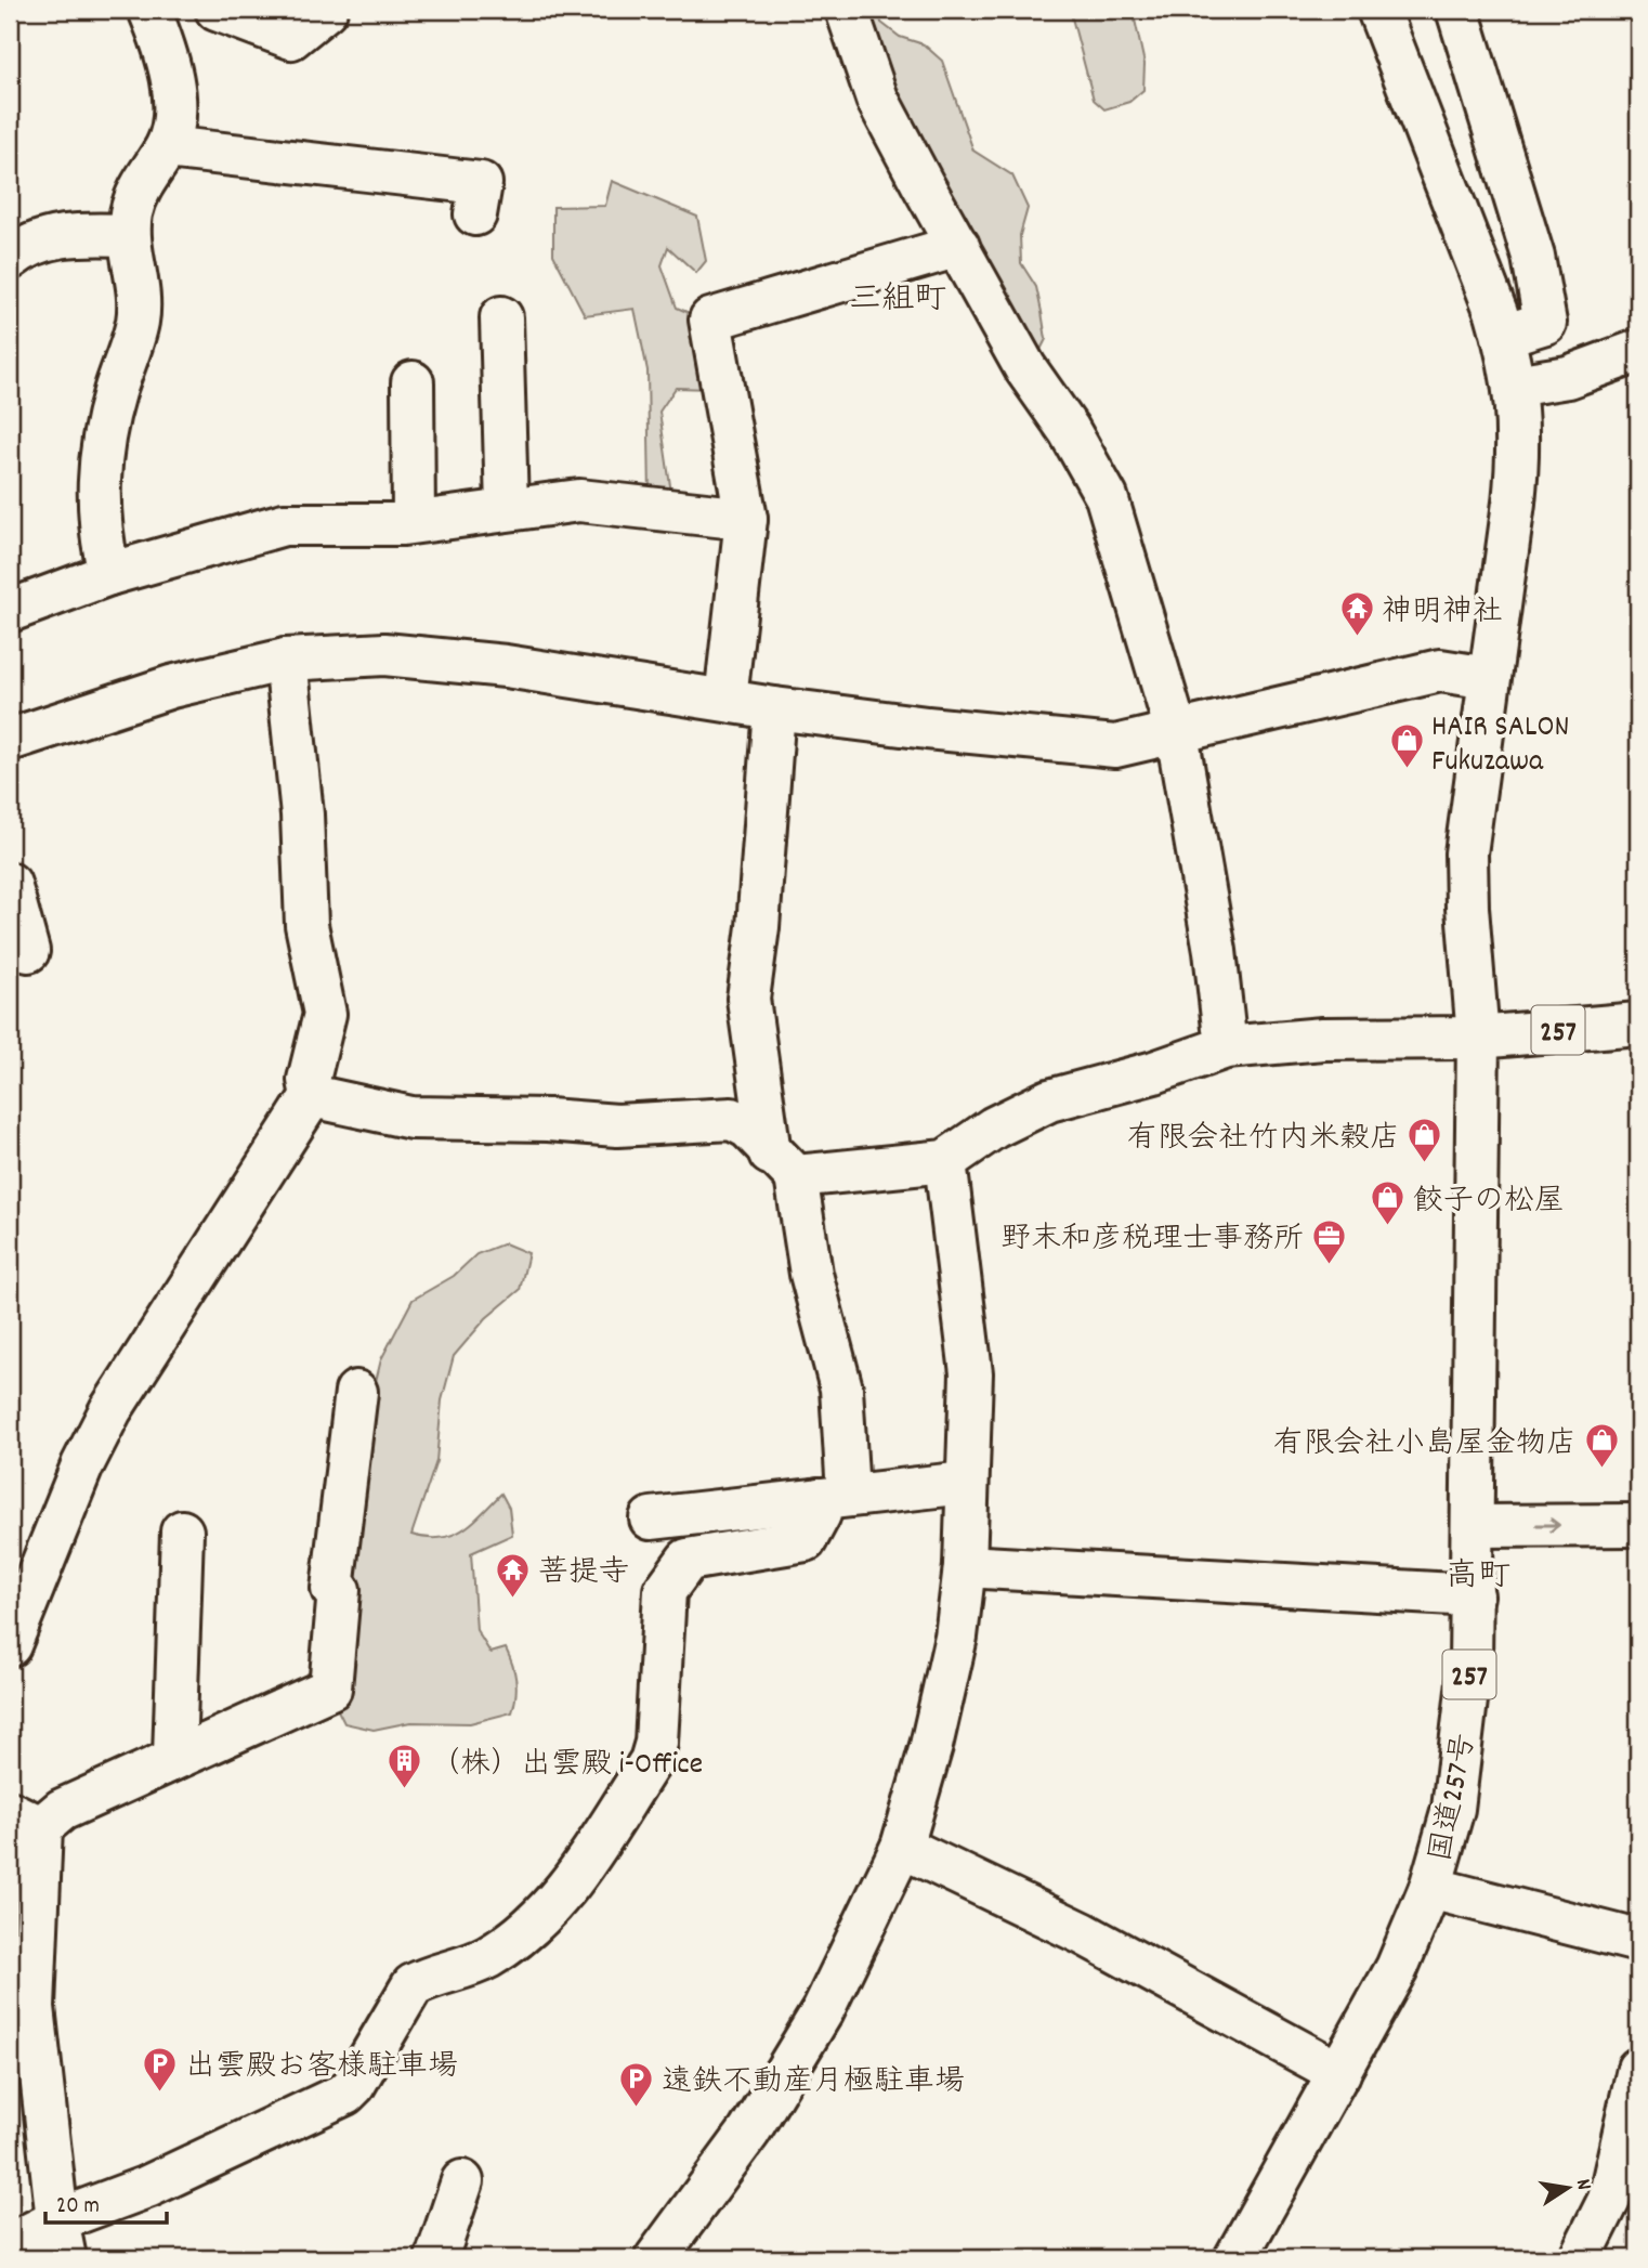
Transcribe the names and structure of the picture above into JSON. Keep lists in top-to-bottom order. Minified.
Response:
{"streets":{"main road":["257","国道257号"]},"crossings":[["257","国道257号"]],"districts":["三組町","高町"],"places":{"temple":["神明神社","菩提寺"],"shop":["HAIR SALON Fukuzawa","有限会社竹内米穀店","餃子の松屋","有限会社小島屋金物店"],"office":["野末和彦税理士事務所"],"building":["（株）出雲殿 i-Office"],"parking":["出雲殿お客様駐車場","遠鉄不動産月極駐車場"]},"scale_bar":"20 m","north":"right"}
